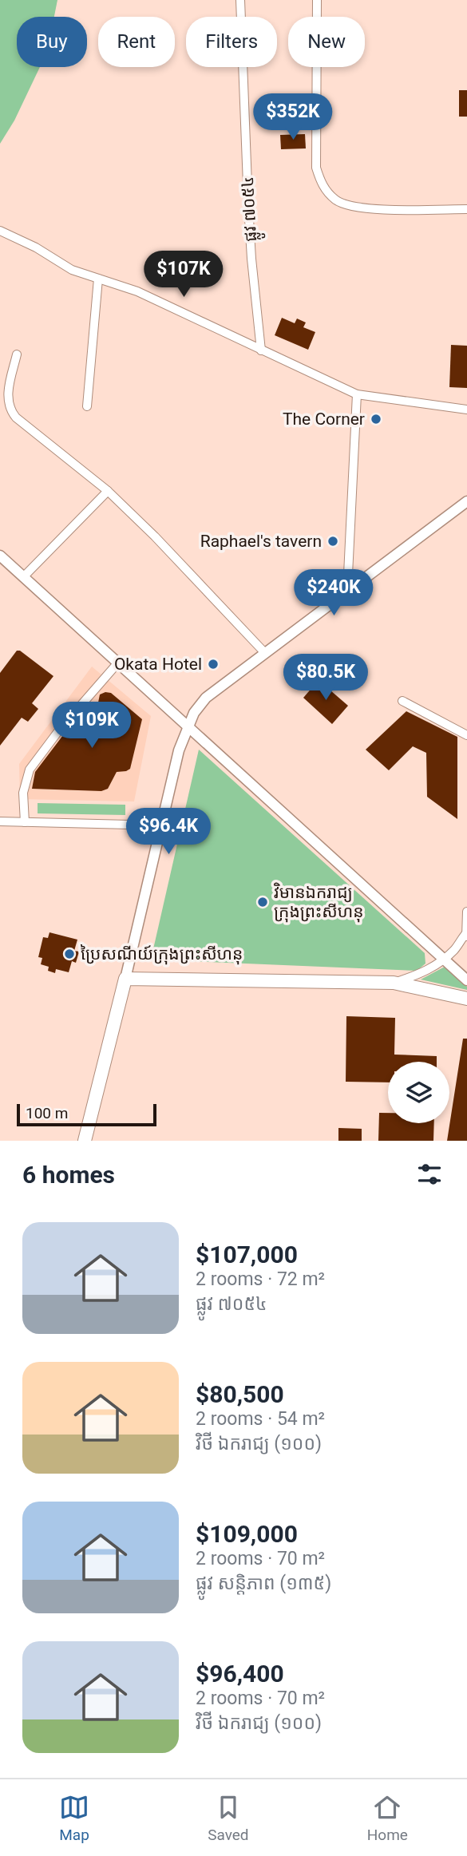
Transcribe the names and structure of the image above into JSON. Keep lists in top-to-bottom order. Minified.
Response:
{"streets":{"street":["ផ្លូវ ៧០៥៤"]},"places":["The Corner","Raphael's tavern","Okata Hotel","វិមានឯករាជ្យ ក្រុងព្រះសីហនុ","ប្រៃសណីយ៍ក្រុងព្រះសីហនុ"],"scale_bar":"100 m","page":{"chip":["Buy","Rent","Filters","New"],"price":["$352K","$107K","$240K","$80.5K","$109K","$96.4K"],"scale":"100 m","heading":"6 homes","list":[{"name":"$107,000","note":"2 rooms · 72 m² · ផ្លូវ ៧០៥៤"},{"name":"$80,500","note":"2 rooms · 54 m² · វិថី ឯករាជ្យ (១០០)"},{"name":"$109,000","note":"2 rooms · 70 m² · ផ្លូវ សន្តិភាព (១៣៥)"},{"name":"$96,400","note":"2 rooms · 70 m² · វិថី ឯករាជ្យ (១០០)"}],"tabs":["Map","Saved","Home"]}}
